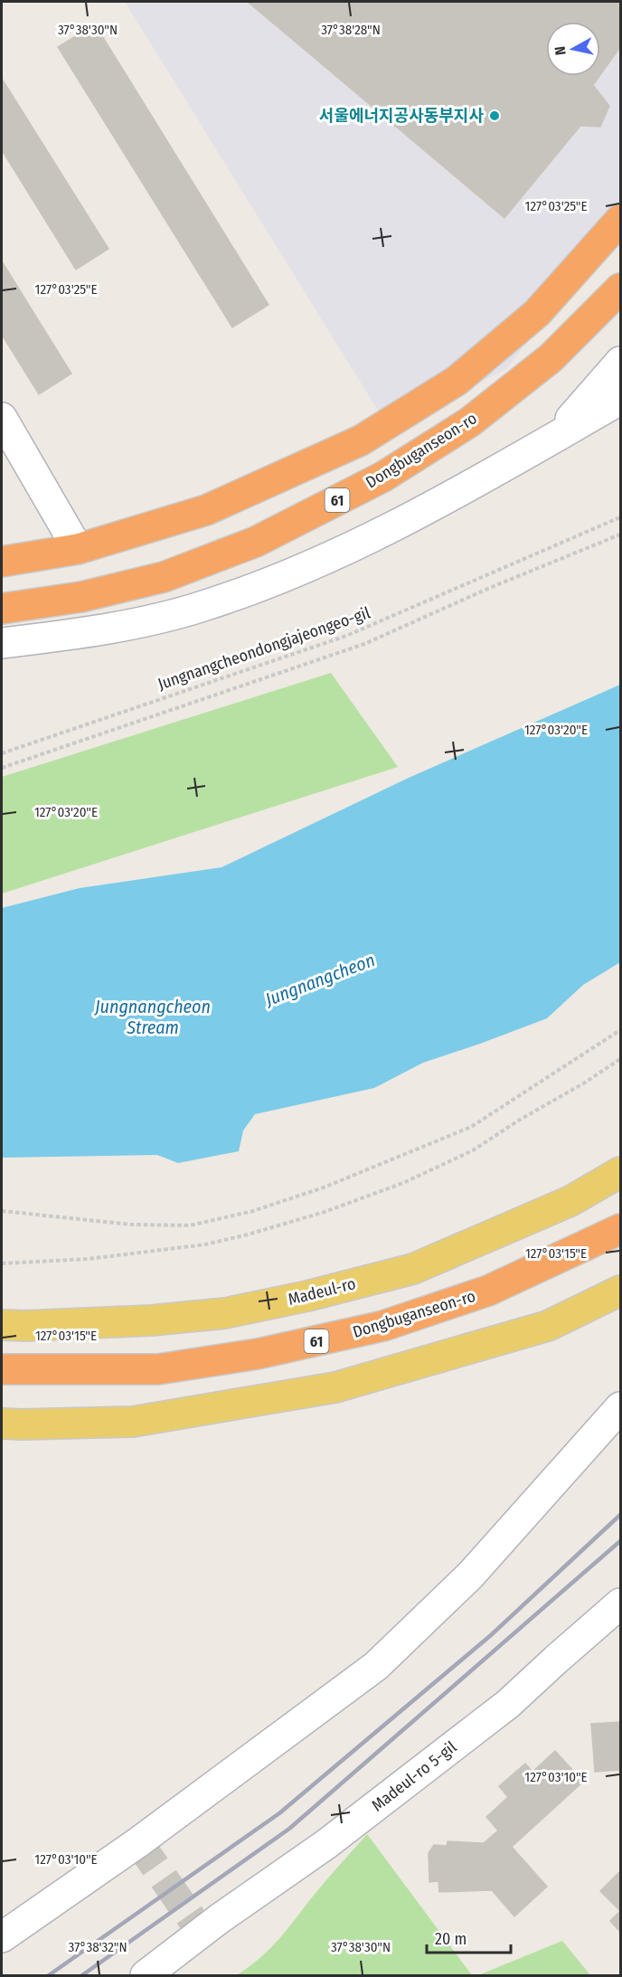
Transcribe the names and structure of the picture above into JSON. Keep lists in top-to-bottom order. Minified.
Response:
{"streets":{"highway":["Dongbuganseon-ro","61"],"main road":["Madeul-ro"],"street":["Madeul-ro 5-gil"],"path":["Jungnangcheondongjajeongeo-gil"]},"water":["Jungnangcheon","Jungnangcheon Stream"],"places":["서울에너지공사동부지사"],"scale_bar":"20 m","north":"left","coordinates":["37°38'30\"N","37°38'28\"N","127°03'25\"E","127°03'20\"E","127°03'15\"E","127°03'10\"E","37°38'32\"N"]}
